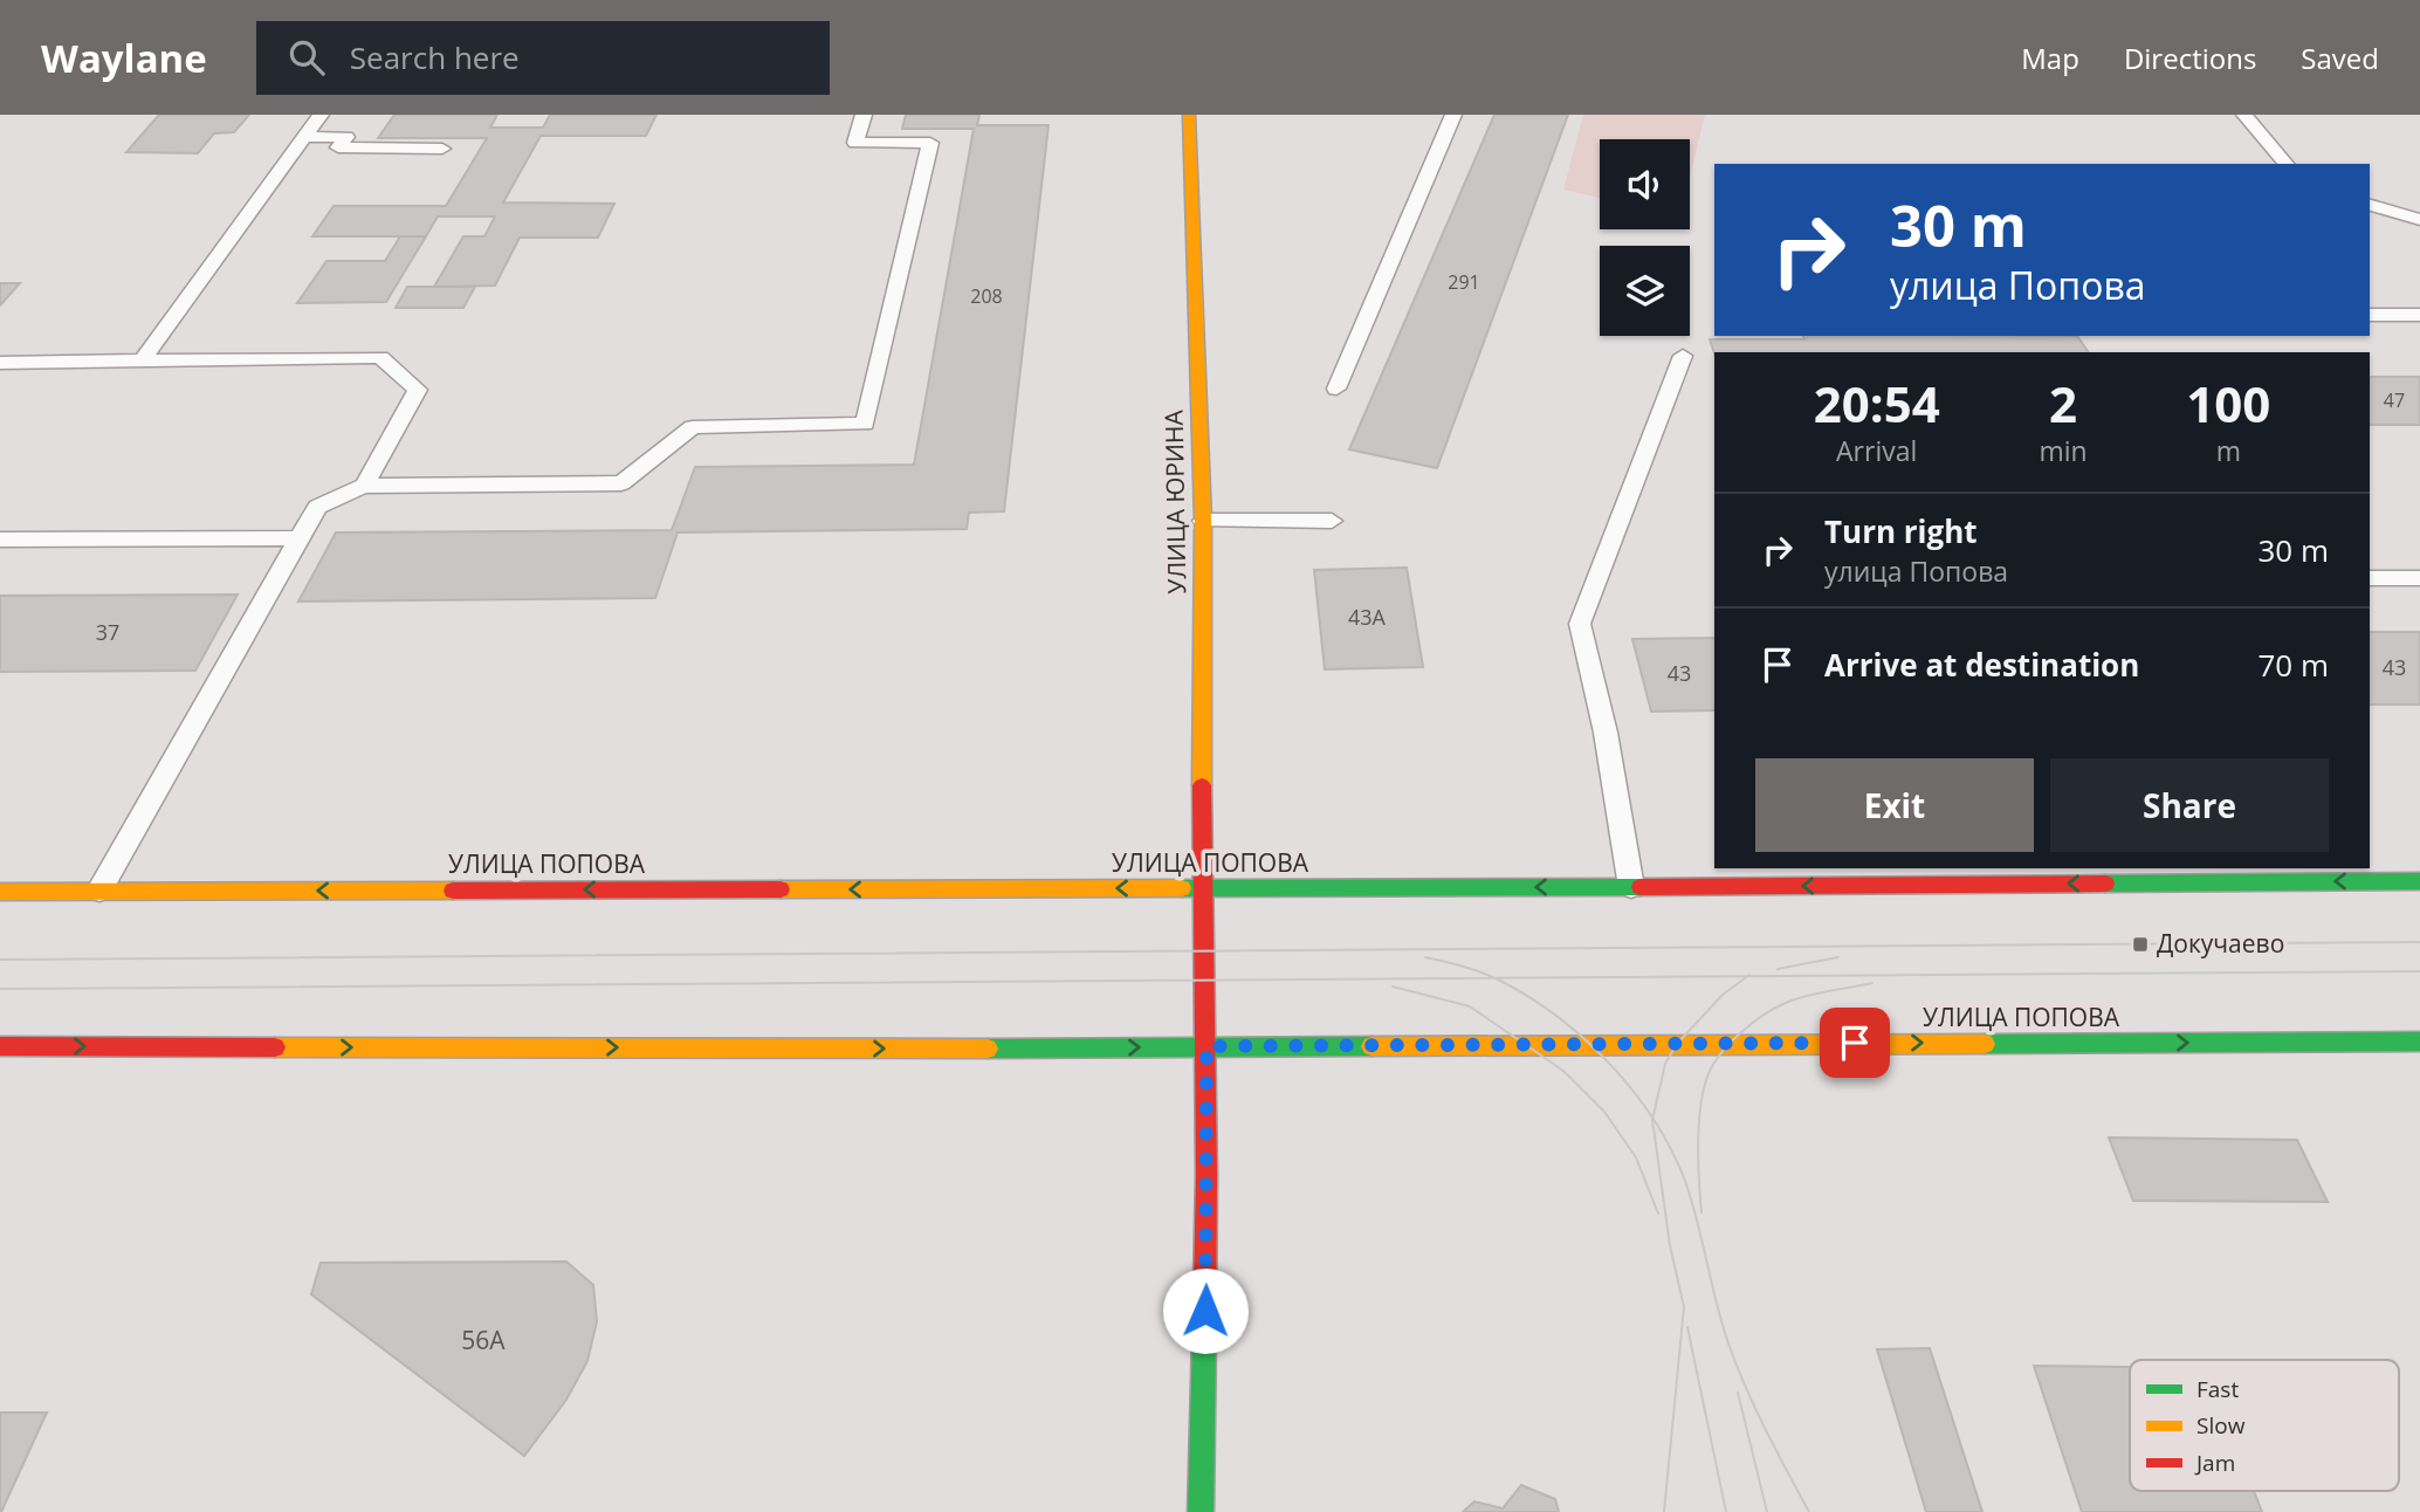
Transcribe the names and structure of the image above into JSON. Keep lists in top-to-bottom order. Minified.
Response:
{"streets":{"main road":["УЛИЦА ЮРИНА","УЛИЦА ПОПОВА"]},"crossings":[["УЛИЦА ЮРИНА","УЛИЦА ПОПОВА"]],"places":{"transit":["Докучаево"]},"house_numbers":["291","208","47","43А","37","43","43","56А"],"legend":["Fast","Slow","Jam"],"page":{"header":"Waylane","search":"Search here","nav":["Map","Directions","Saved"],"turn":["30 m","улица Попова"],"eta":["20:54","Arrival","2","min","100","m"],"list":[{"name":"Turn right","note":"улица Попова","value":"30 m"},{"name":"Arrive at destination","value":"70 m"}],"buttons":["Exit","Share"]}}
